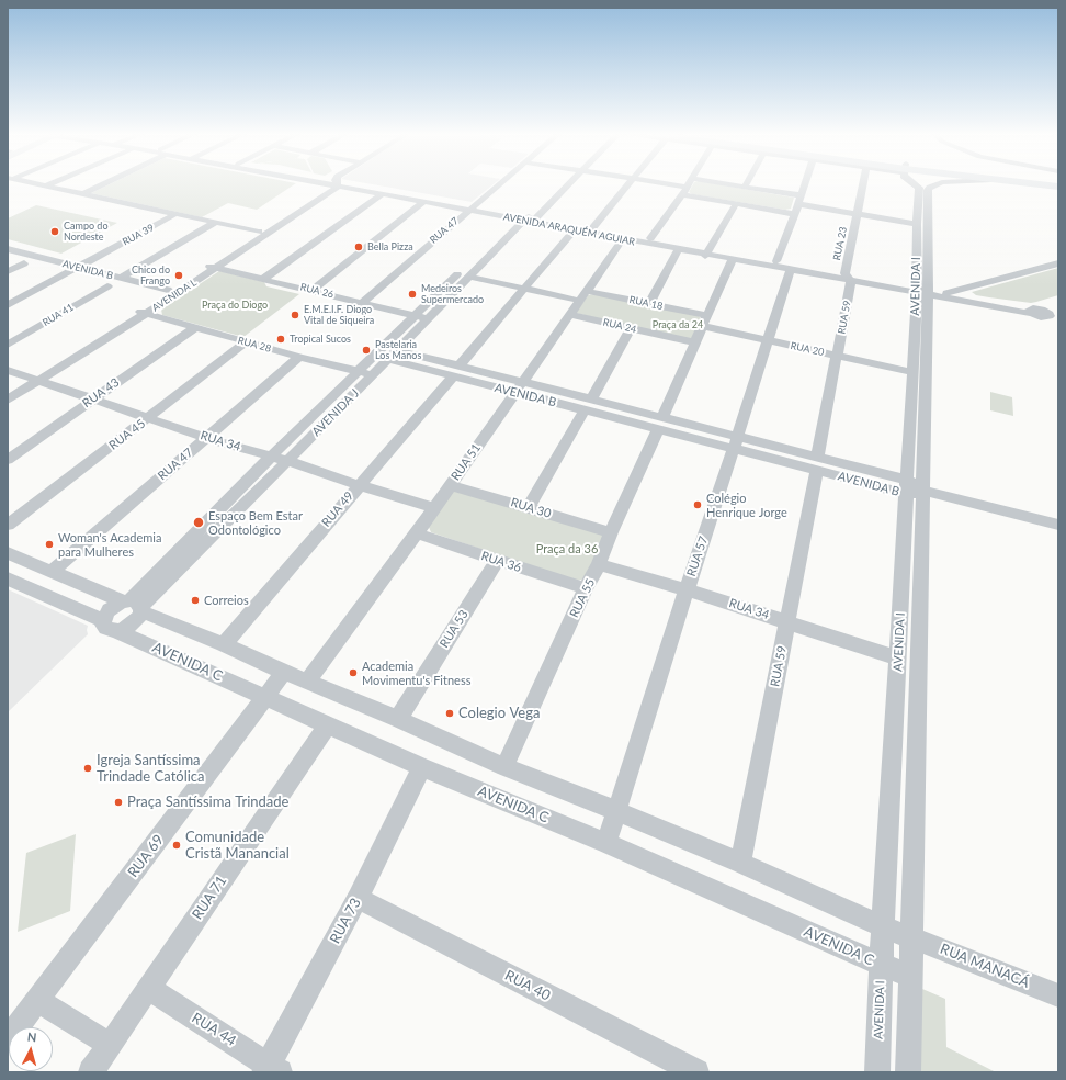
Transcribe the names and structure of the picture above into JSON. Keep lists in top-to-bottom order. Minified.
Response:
{"streets":{"street":["AVENIDA ARAQUÉM AGUIAR","RUA 47","RUA 39","RUA 23","AVENIDA B","AVENIDA I","RUA 26","AVENIDA L","RUA 18","RUA 41","RUA 59","RUA 24","RUA 28","RUA 20","RUA 43","AVENIDA J","RUA 45","RUA 34","RUA 51","RUA 30","RUA 49","RUA 57","RUA 36","RUA 55","RUA 53","AVENIDA C","RUA 69","RUA 71","RUA 73","RUA MANACÁ","RUA 40","RUA 44"]},"crossings":[["AVENIDA ARAQUÉM AGUIAR","RUA 47"],["AVENIDA ARAQUÉM AGUIAR","RUA 23"],["AVENIDA ARAQUÉM AGUIAR","AVENIDA I"],["AVENIDA ARAQUÉM AGUIAR","RUA 59"],["AVENIDA ARAQUÉM AGUIAR","AVENIDA J"],["AVENIDA ARAQUÉM AGUIAR","RUA 51"],["AVENIDA ARAQUÉM AGUIAR","RUA 49"],["AVENIDA ARAQUÉM AGUIAR","RUA 57"],["AVENIDA ARAQUÉM AGUIAR","RUA 55"],["RUA 47","RUA 26"],["RUA 47","RUA 28"],["RUA 47","RUA 34"],["RUA 39","AVENIDA B"],["RUA 23","RUA 59"],["AVENIDA B","AVENIDA I"],["AVENIDA B","AVENIDA L"],["AVENIDA B","RUA 41"],["AVENIDA B","RUA 59"],["AVENIDA B","AVENIDA J"],["AVENIDA B","RUA 51"],["AVENIDA B","RUA 49"],["AVENIDA B","RUA 57"],["AVENIDA B","RUA 55"],["AVENIDA I","RUA 20"],["AVENIDA I","RUA 34"],["AVENIDA I","AVENIDA C"],["AVENIDA I","RUA MANACÁ"],["RUA 26","AVENIDA L"],["RUA 26","AVENIDA J"],["AVENIDA L","RUA 28"],["AVENIDA L","RUA 34"],["RUA 18","RUA 51"],["RUA 18","RUA 55"],["RUA 59","RUA 20"],["RUA 59","RUA 34"],["RUA 24","RUA 51"],["RUA 24","RUA 55"],["RUA 28","RUA 43"],["RUA 28","AVENIDA J"],["RUA 28","RUA 45"],["RUA 20","RUA 57"],["RUA 20","RUA 55"],["RUA 43","RUA 34"],["AVENIDA J","RUA 34"],["RUA 45","RUA 34"],["RUA 34","RUA 51"],["RUA 34","RUA 49"],["RUA 34","RUA 57"],["RUA 34","RUA 55"],["RUA 51","RUA 30"],["RUA 51","RUA 36"],["RUA 30","RUA 55"],["RUA 57","AVENIDA C"],["RUA 36","RUA 55"],["RUA 36","RUA 53"],["AVENIDA C","RUA 69"],["AVENIDA C","RUA 71"],["AVENIDA C","RUA 73"],["RUA 71","RUA 44"],["RUA 73","RUA 40"],["RUA 73","RUA 44"]],"parks":["Praça do Diogo","Praça da 24","Praça da 36"],"places":["Campo do Nordeste","Bella Pizza","Chico do Frango","Medeiros Supermercado","E.M.E.I.F. Diogo Vital de Siqueira","Tropical Sucos","Pastelaria Los Manos","Colégio Henrique Jorge","Espaço Bem Estar Odontológico","Woman's Academia para Mulheres","Correios","Academia Movimentu's Fitness","Colegio Vega","Igreja Santíssima Trindade Católica","Praça Santíssima Trindade","Comunidade Cristã Manancial"],"north":"top"}
